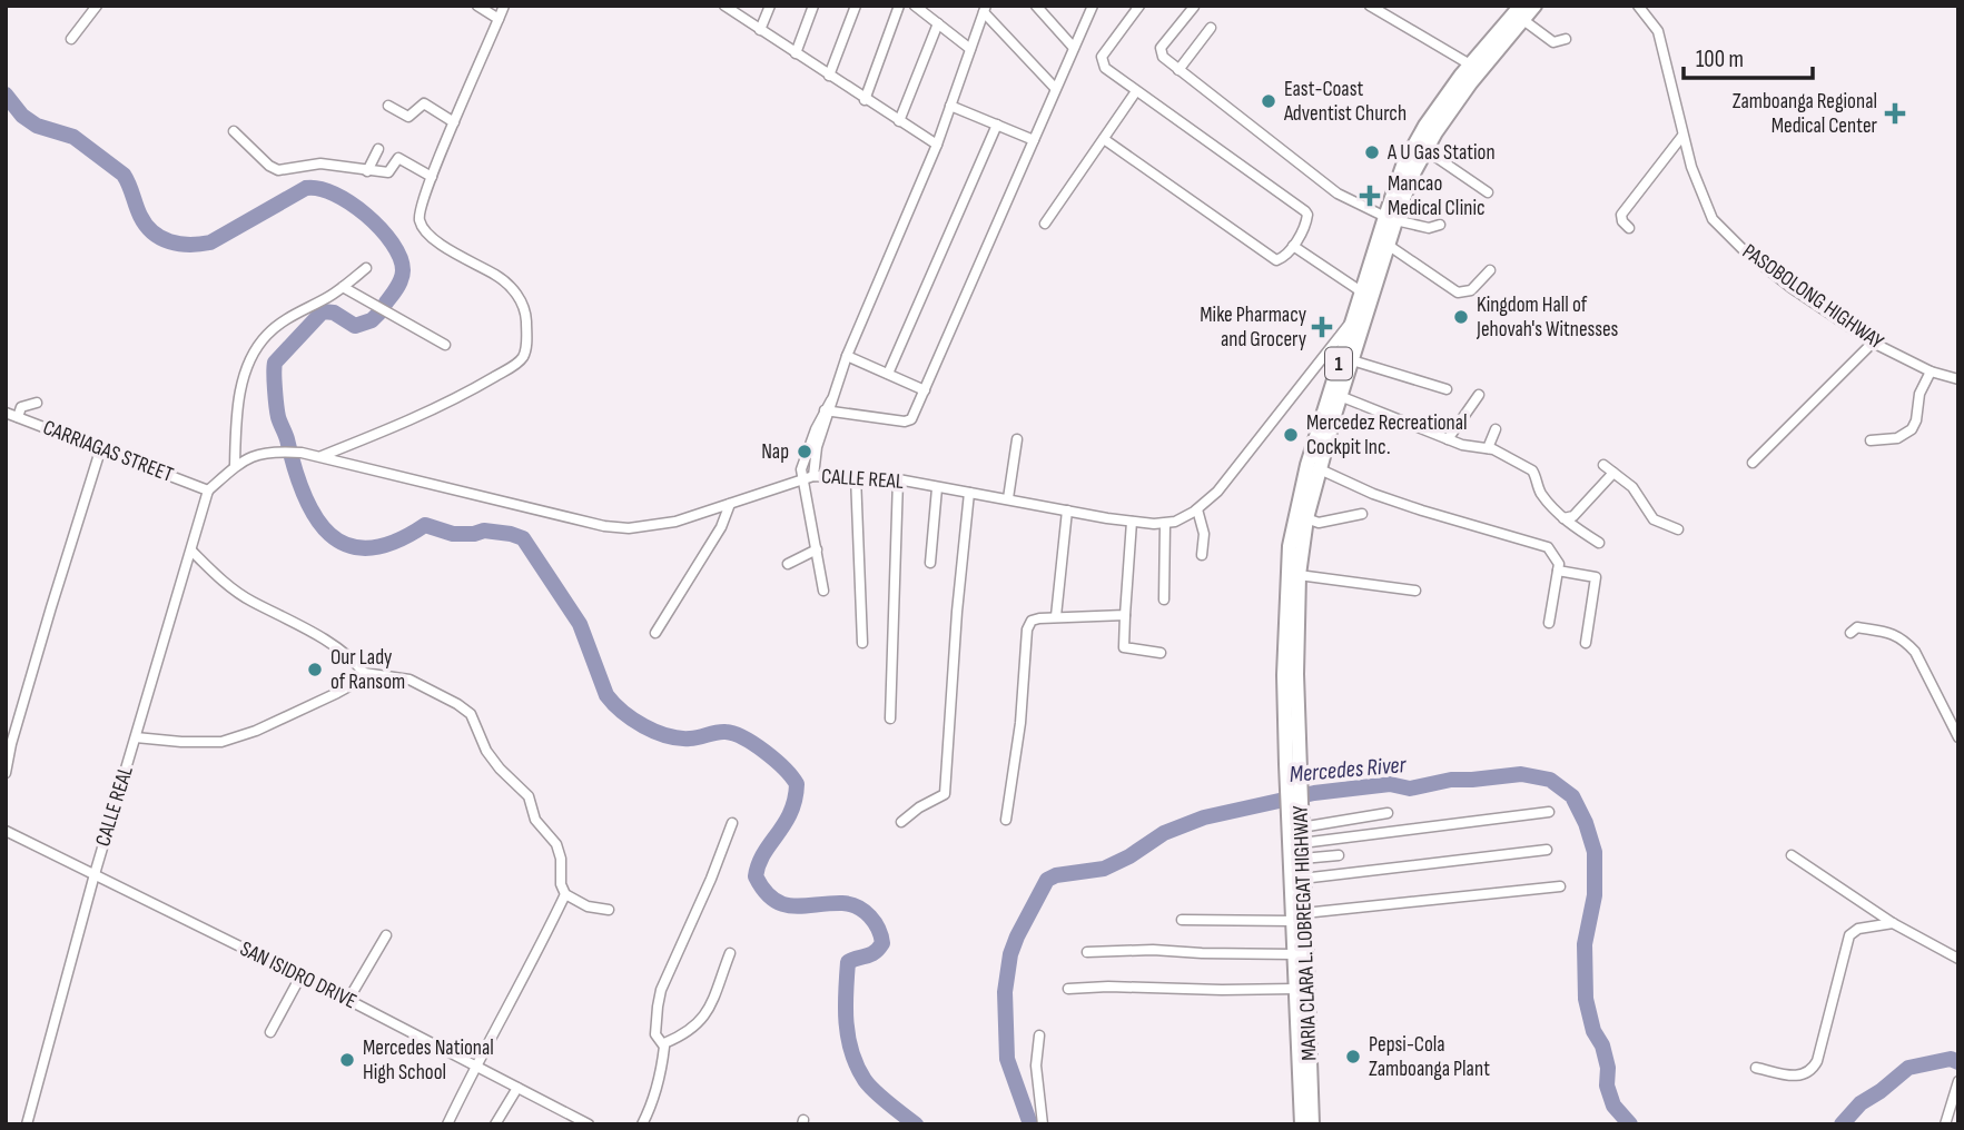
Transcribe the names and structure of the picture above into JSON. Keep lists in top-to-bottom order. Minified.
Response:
{"streets":{"highway":["1","MARIA CLARA L. LOBREGAT HIGHWAY"],"street":["PASOBOLONG HIGHWAY","CARRIAGAS STREET","CALLE REAL","SAN ISIDRO DRIVE"]},"crossings":[["CARRIAGAS STREET","CALLE REAL"],["CALLE REAL","MARIA CLARA L. LOBREGAT HIGHWAY"],["CALLE REAL","SAN ISIDRO DRIVE"]],"water":["Mercedes River"],"places":{"other":["East-Coast Adventist Church","A U Gas Station","Kingdom Hall of Jehovah's Witnesses","Mercedez Recreational Cockpit Inc.","Nap","Our Lady of Ransom","Pepsi-Cola Zamboanga Plant","Mercedes National High School"],"health":["Zamboanga Regional Medical Center","Mancao Medical Clinic","Mike Pharmacy and Grocery"]},"scale_bar":"100 m"}
